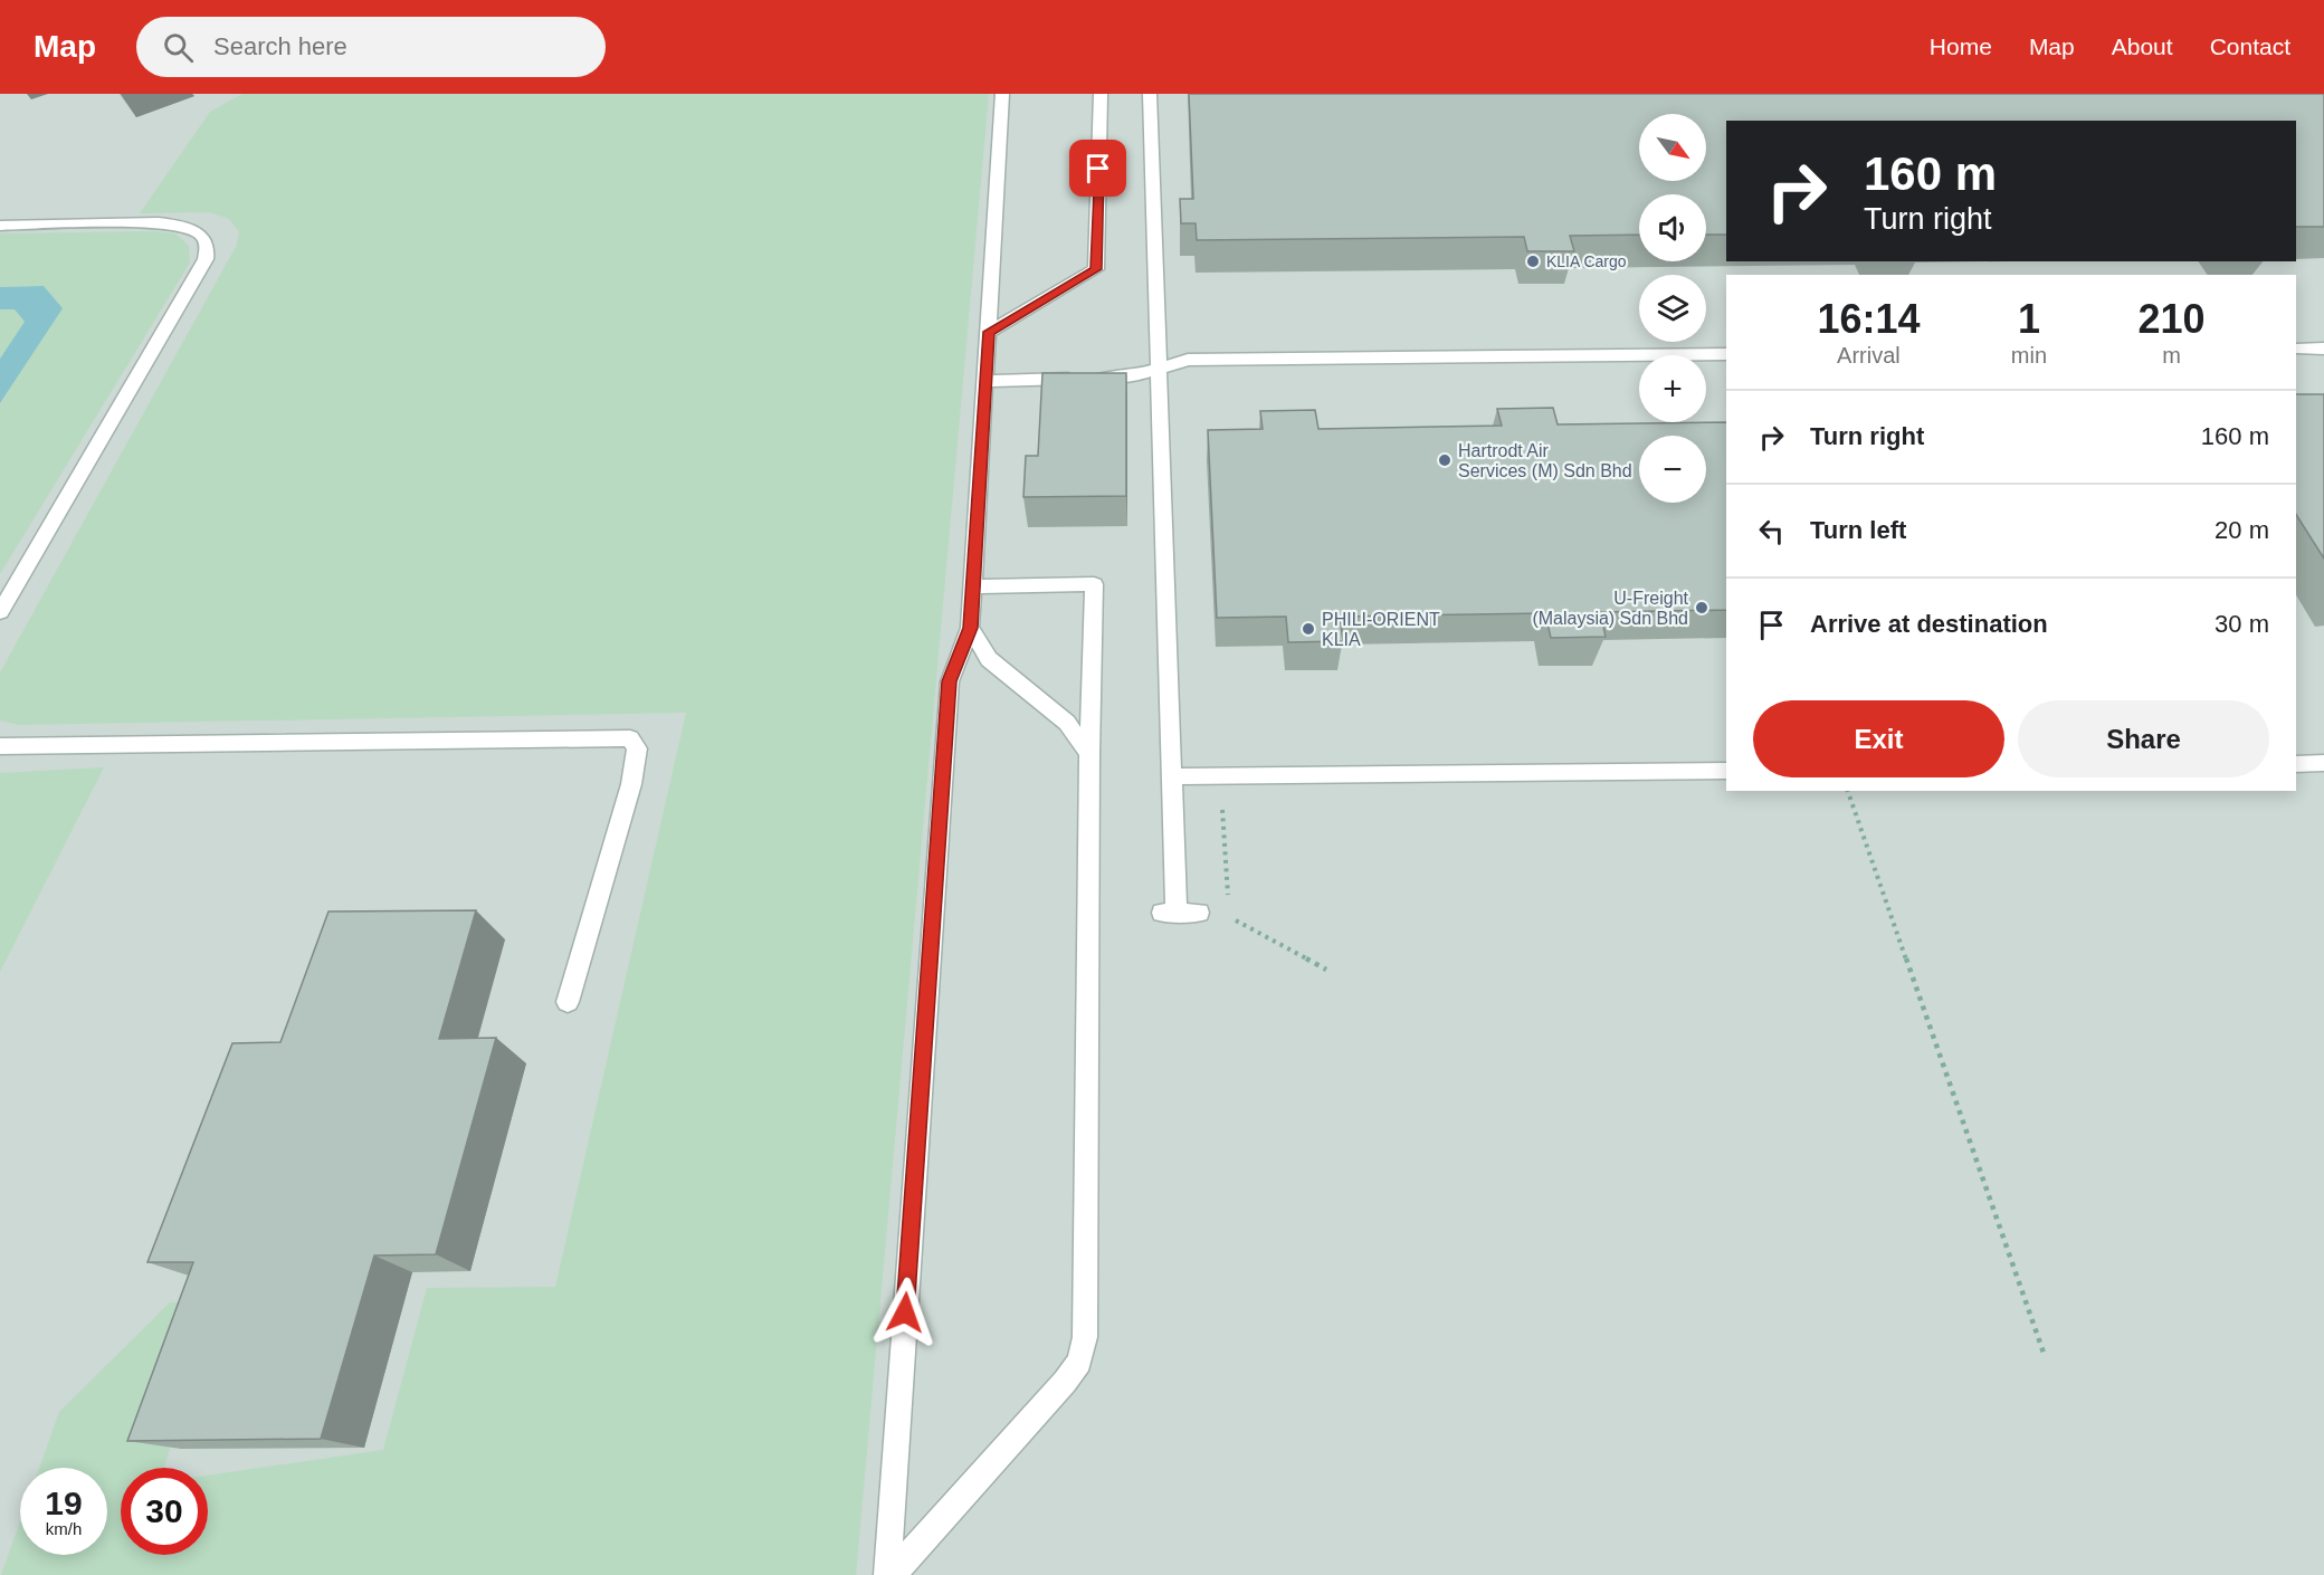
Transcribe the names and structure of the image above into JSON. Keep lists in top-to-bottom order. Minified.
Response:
{"places":["KLIA Cargo","Hartrodt Air Services (M) Sdn Bhd","U-Freight (Malaysia) Sdn Bhd","PHILI-ORIENT KLIA"],"north":"bottom right","page":{"header":"Map","search":"Search here","nav":["Home","Map","About","Contact"],"map_buttons":["+","−"],"turn":["160 m","Turn right"],"eta":["16:14","Arrival","1","min","210","m"],"list":[{"name":"Turn right","value":"160 m"},{"name":"Turn left","value":"20 m"},{"name":"Arrive at destination","value":"30 m"}],"buttons":["Exit","Share"],"speed":"19 km/h","limit":"30"}}
